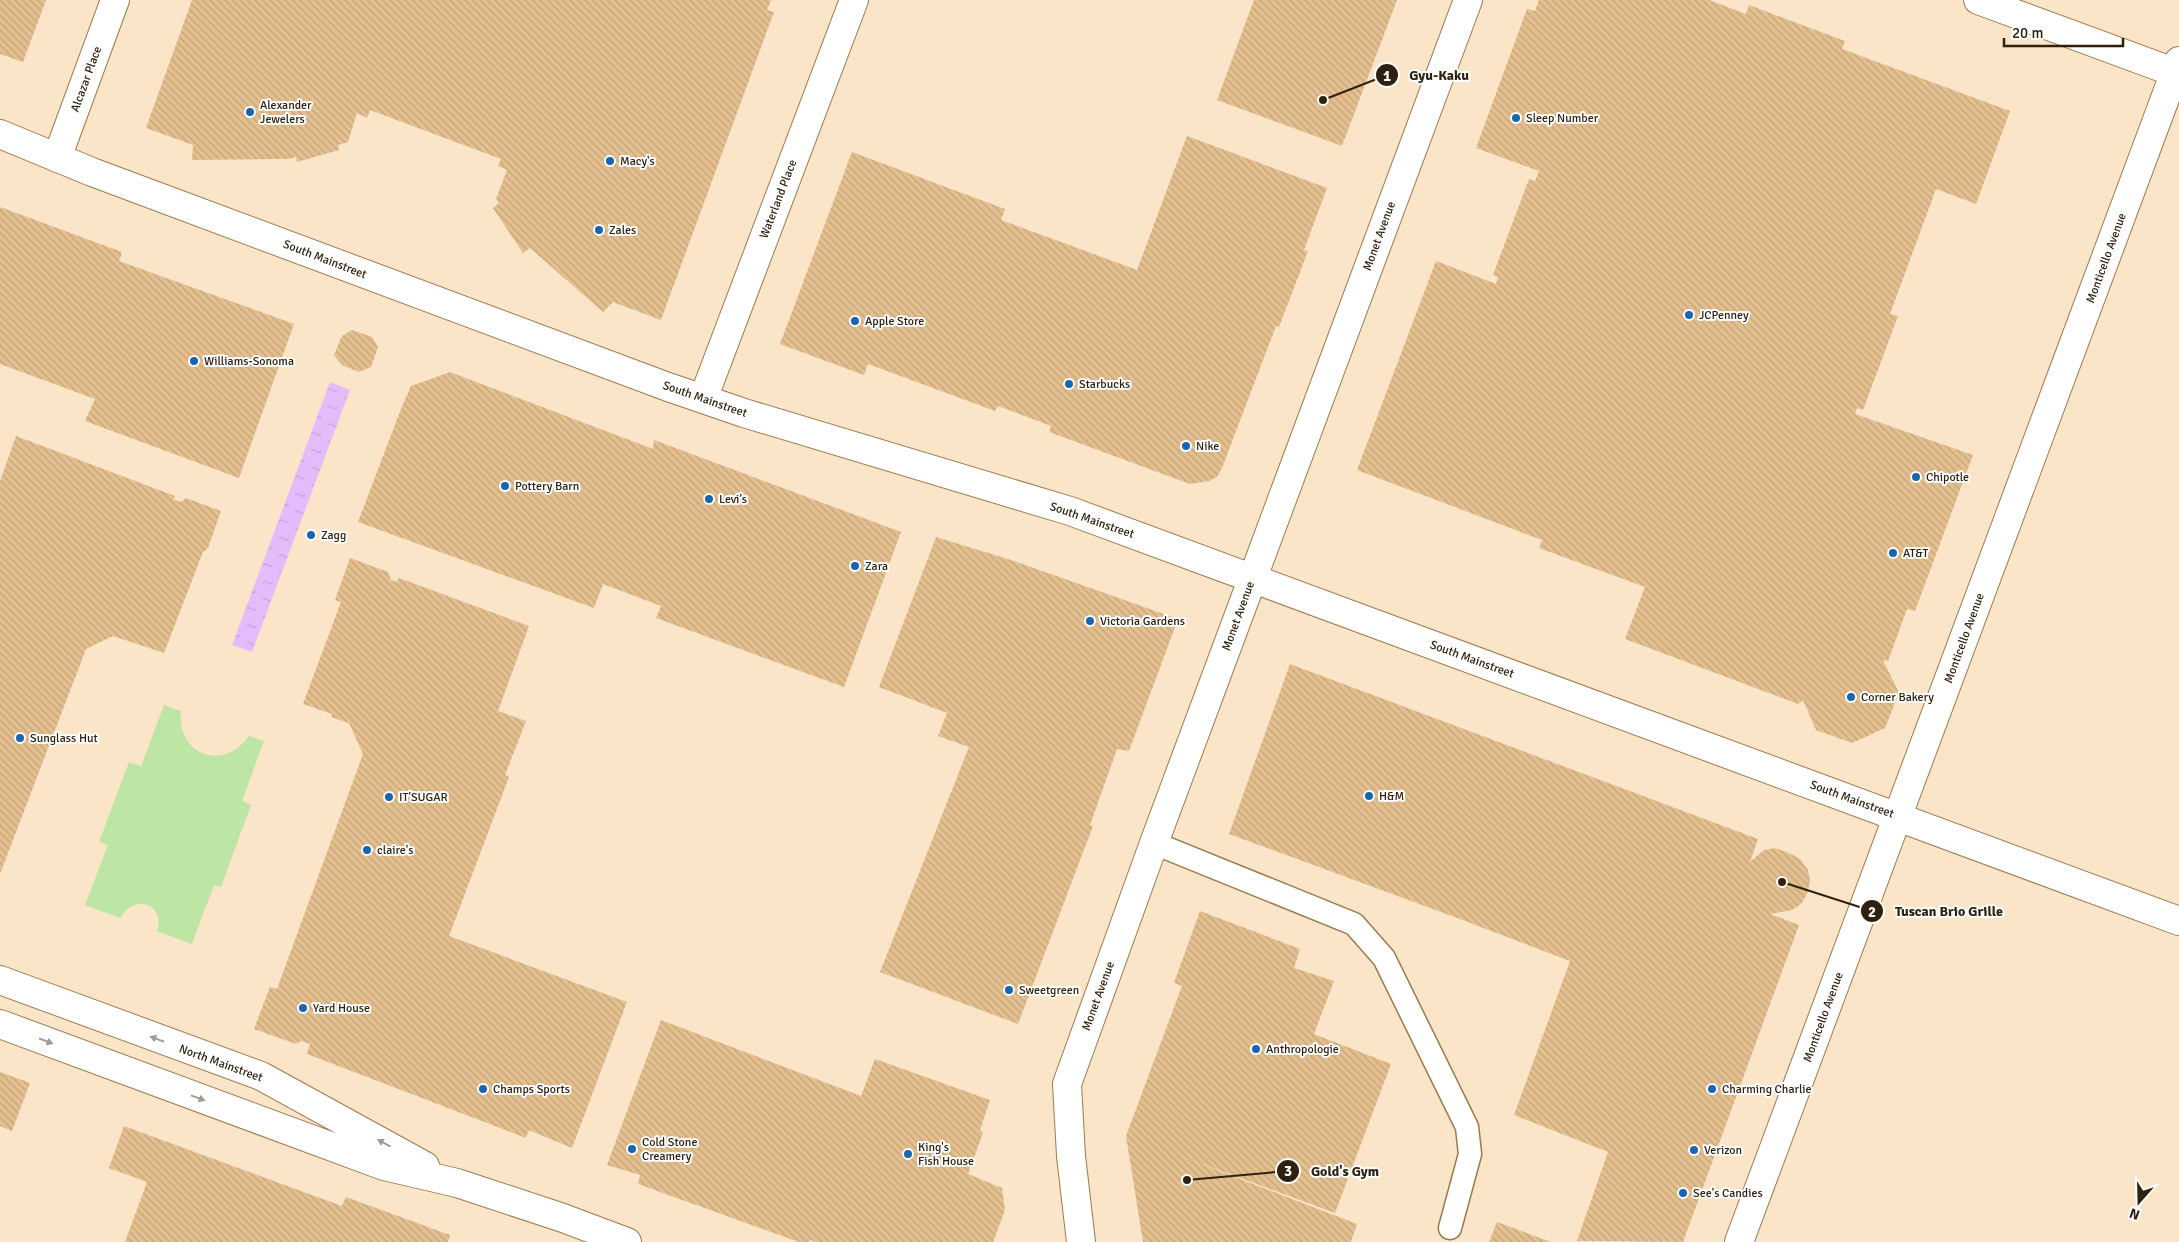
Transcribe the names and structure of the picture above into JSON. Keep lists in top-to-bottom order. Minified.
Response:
{"streets":{"street":["Alcazar Place","Waterland Place","Monet Avenue","Monticello Avenue","South Mainstreet","North Mainstreet"]},"crossings":[["Alcazar Place","South Mainstreet"],["Waterland Place","South Mainstreet"],["Monet Avenue","South Mainstreet"],["Monticello Avenue","South Mainstreet"]],"places":["Gyu-Kaku","Alexander Jewelers","Sleep Number","Macy's","Zales","JCPenney","Apple Store","Williams-Sonoma","Starbucks","Nike","Chipotle","Pottery Barn","Levi's","Zagg","AT&T","Zara","Victoria Gardens","Corner Bakery","Sunglass Hut","H&M","IT'SUGAR","claire's","Tuscan Brio Grille","Sweetgreen","Yard House","Anthropologie","Champs Sports","Charming Charlie","Cold Stone Creamery","Verizon","King's Fish House","Gold's Gym","See's Candies"],"scale_bar":"20 m","north":"bottom"}
